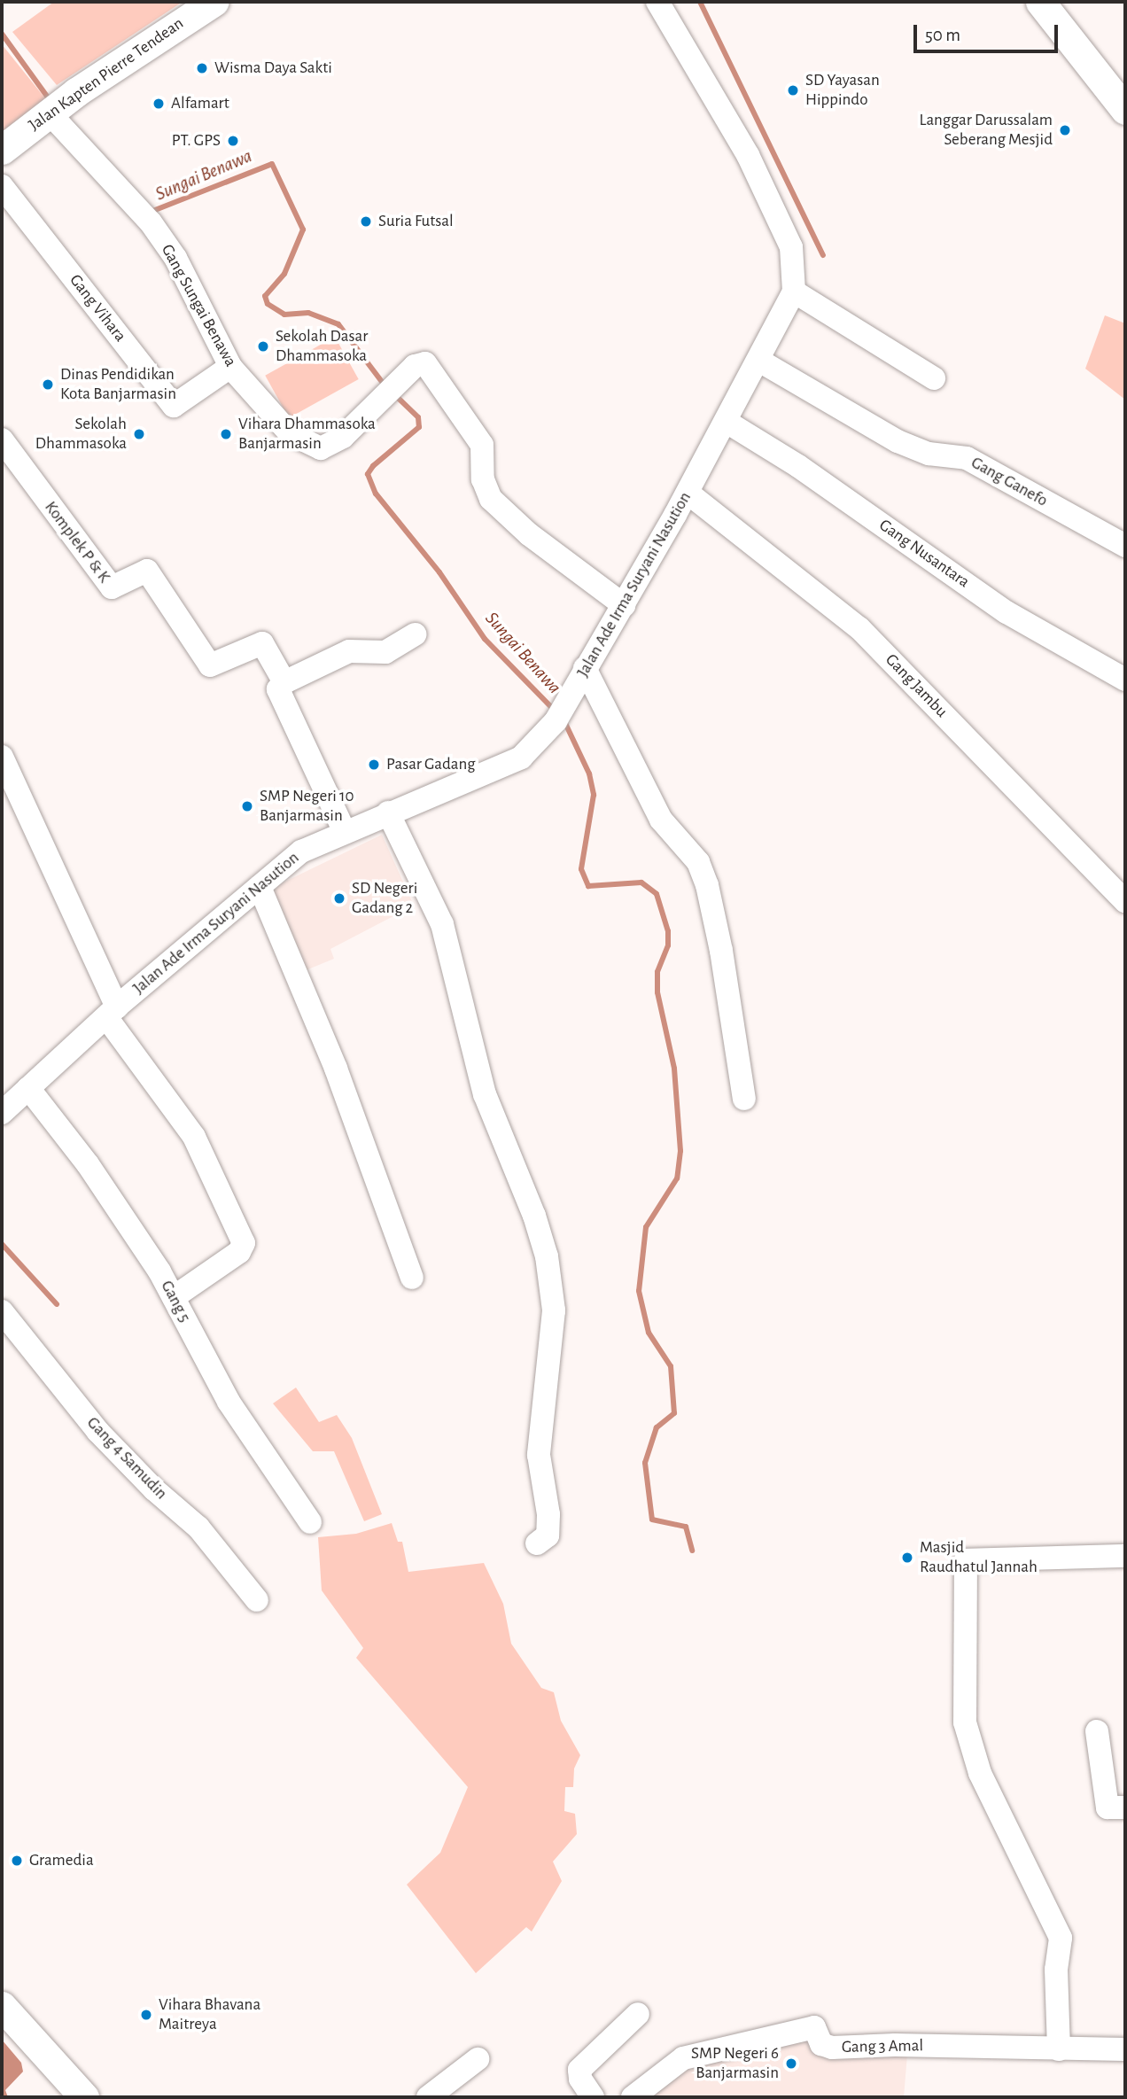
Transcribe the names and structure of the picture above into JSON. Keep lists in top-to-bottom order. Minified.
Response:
{"streets":{"main road":["Jalan Kapten Pierre Tendean"],"street":["Gang Sungai Benawa","Gang Vihara","Gang Ganefo","Komplek P & K","Gang Nusantara","Jalan Ade Irma Suryani Nasution","Gang Jambu","Gang 5","Gang 4 Samudin","Gang 3 Amal"]},"crossings":[["Jalan Kapten Pierre Tendean","Gang Sungai Benawa"],["Gang Sungai Benawa","Gang Vihara"],["Gang Sungai Benawa","Jalan Ade Irma Suryani Nasution"],["Gang Ganefo","Jalan Ade Irma Suryani Nasution"],["Gang Nusantara","Jalan Ade Irma Suryani Nasution"],["Jalan Ade Irma Suryani Nasution","Gang Jambu"],["Jalan Ade Irma Suryani Nasution","Gang 5"]],"water":["Sungai Benawa"],"places":["Wisma Daya Sakti","SD Yayasan Hippindo","Alfamart","Langgar Darussalam Seberang Mesjid","PT. GPS","Suria Futsal","Sekolah Dasar Dhammasoka","Dinas Pendidikan Kota Banjarmasin","Sekolah Dhammasoka","Vihara Dhammasoka Banjarmasin","Pasar Gadang","SMP Negeri 10 Banjarmasin","SD Negeri Gadang 2","Masjid Raudhatul Jannah","Gramedia","Vihara Bhavana Maitreya","SMP Negeri 6 Banjarmasin"],"scale_bar":"50 m"}
